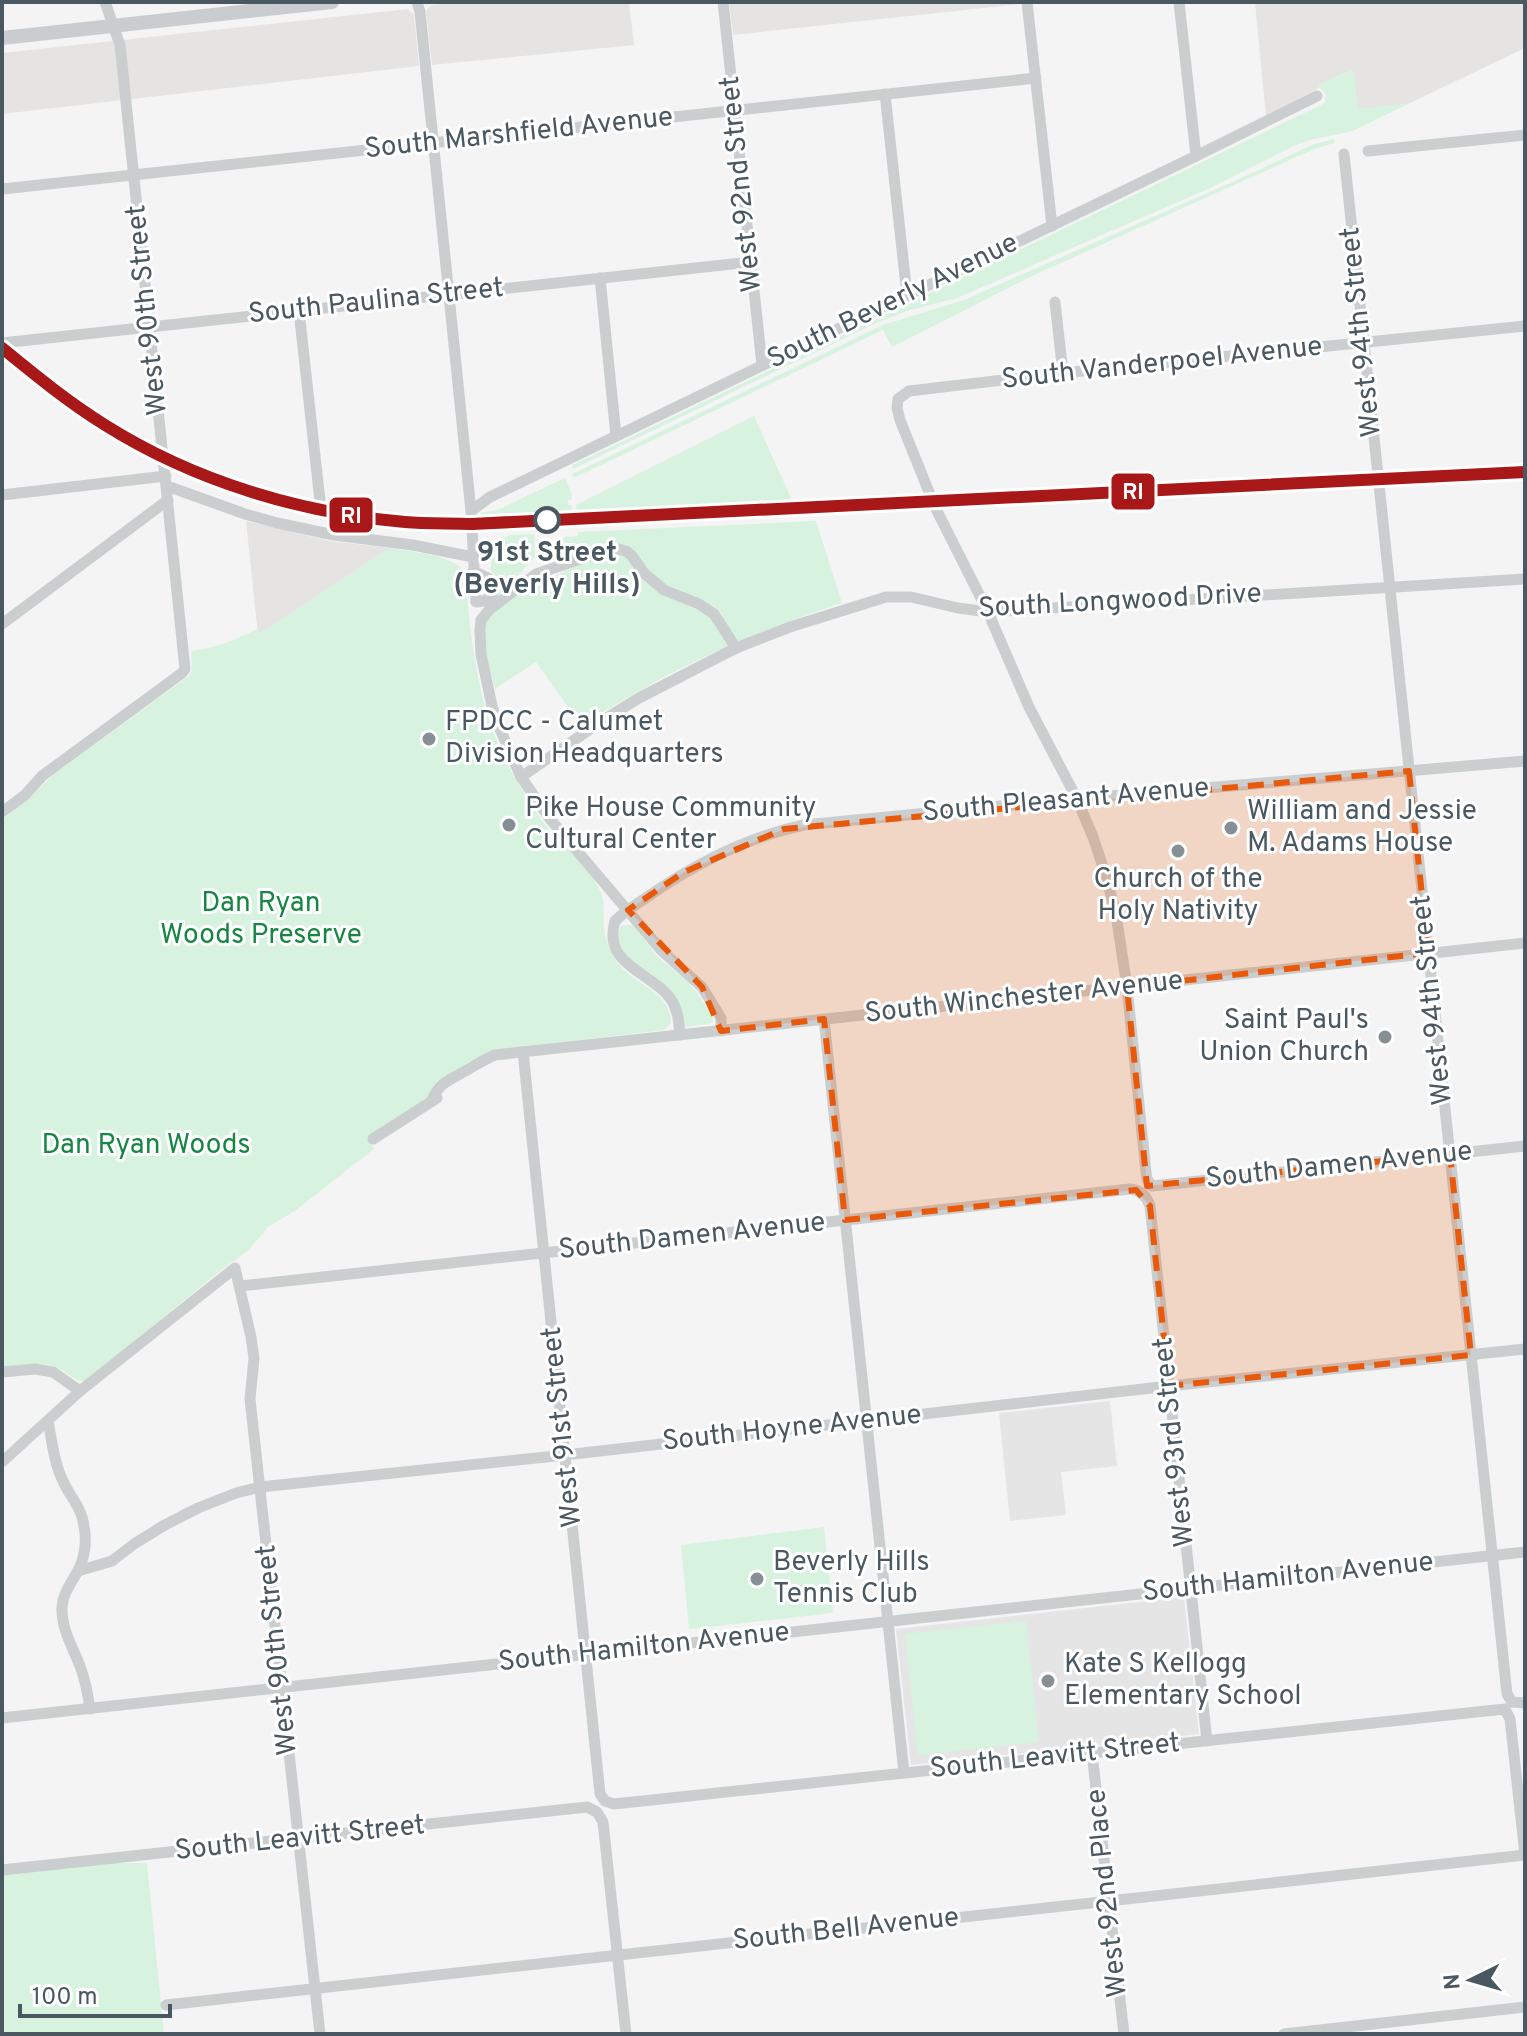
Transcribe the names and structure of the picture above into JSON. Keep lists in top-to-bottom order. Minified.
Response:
{"streets":{"street":["South Marshfield Avenue","West 92nd Street","South Paulina Street","South Beverly Avenue","West 90th Street","West 94th Street","South Vanderpoel Avenue","South Longwood Drive","South Pleasant Avenue","South Winchester Avenue","South Damen Avenue","West 91st Street","South Hoyne Avenue","West 93rd Street","South Hamilton Avenue","South Leavitt Street","West 92nd Place","South Bell Avenue"]},"crossings":[["South Marshfield Avenue","West 92nd Street"],["South Marshfield Avenue","West 90th Street"],["West 92nd Street","South Paulina Street"],["West 92nd Street","South Beverly Avenue"],["South Paulina Street","West 90th Street"],["West 90th Street","South Damen Avenue"],["West 90th Street","South Hoyne Avenue"],["West 90th Street","South Hamilton Avenue"],["West 90th Street","South Leavitt Street"],["West 90th Street","South Bell Avenue"],["West 94th Street","South Vanderpoel Avenue"],["West 94th Street","South Longwood Drive"],["West 94th Street","South Pleasant Avenue"],["West 94th Street","South Winchester Avenue"],["West 94th Street","South Damen Avenue"],["West 94th Street","South Hoyne Avenue"],["West 94th Street","South Hamilton Avenue"],["West 94th Street","South Leavitt Street"],["West 94th Street","South Bell Avenue"],["South Vanderpoel Avenue","West 93rd Street"],["South Longwood Drive","West 93rd Street"],["South Pleasant Avenue","West 93rd Street"],["South Winchester Avenue","West 91st Street"],["South Winchester Avenue","West 93rd Street"],["South Damen Avenue","West 91st Street"],["South Damen Avenue","West 93rd Street"],["West 91st Street","South Hoyne Avenue"],["West 91st Street","South Hamilton Avenue"],["West 91st Street","South Leavitt Street"],["South Hoyne Avenue","West 93rd Street"],["West 93rd Street","South Hamilton Avenue"],["West 93rd Street","South Leavitt Street"],["South Leavitt Street","West 92nd Place"],["South Leavitt Street","South Bell Avenue"],["West 92nd Place","South Bell Avenue"]],"parks":["Dan Ryan Woods Preserve","Dan Ryan Woods"],"places":["91st Street (Beverly Hills)","FPDCC - Calumet Division Headquarters","Pike House Community Cultural Center","William and Jessie M. Adams House","Church of the Holy Nativity","Saint Paul's Union Church","Beverly Hills Tennis Club","Kate S Kellogg Elementary School"],"lines":["transit line RI"],"scale_bar":"100 m","north":"left"}
